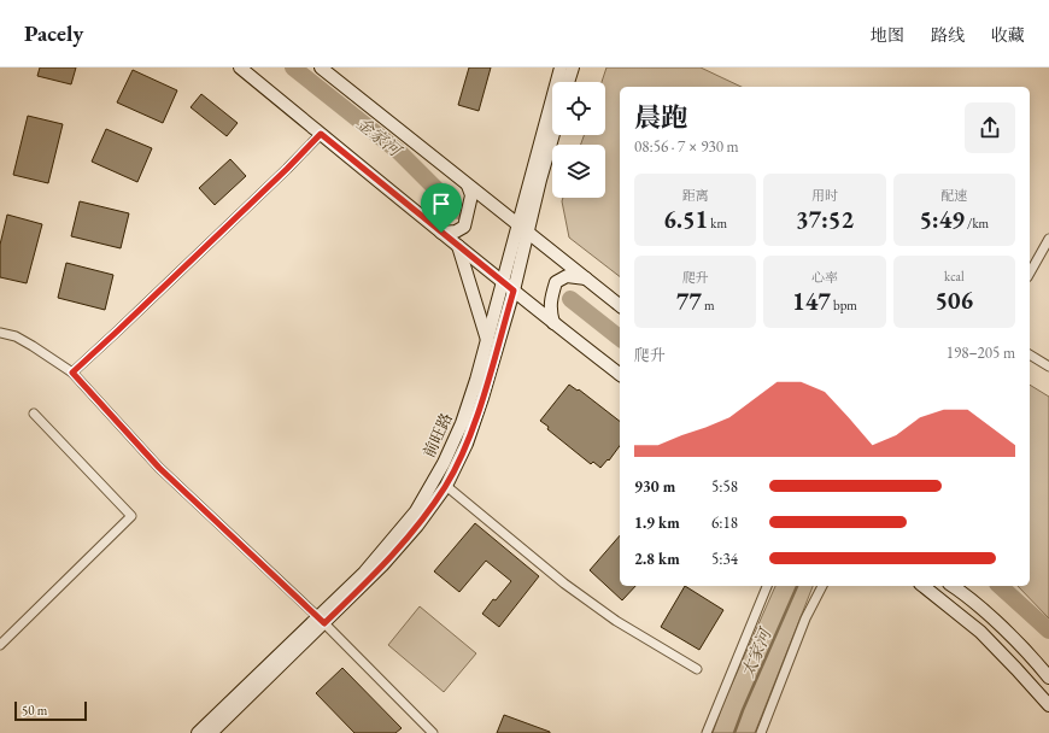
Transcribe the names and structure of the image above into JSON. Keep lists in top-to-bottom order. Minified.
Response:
{"streets":{"street":["前旺路"]},"water":["金家河","太家河"],"scale_bar":"50 m","page":{"header":"Pacely","nav":["地图","路线","收藏"],"heading":["晨跑","08:56 · 7 × 930 m"],"stats":[["距离","6.51 km"],["用时","37:52"],["配速","5:49 /km"],["爬升","77 m"],["心率","147 bpm"],["kcal","506"]],"chart":["爬升","198–205 m"],"list":[{"name":"930 m","note":"5:58"},{"name":"1.9 km","note":"6:18"},{"name":"2.8 km","note":"5:34"}],"scale":"50 m"}}
